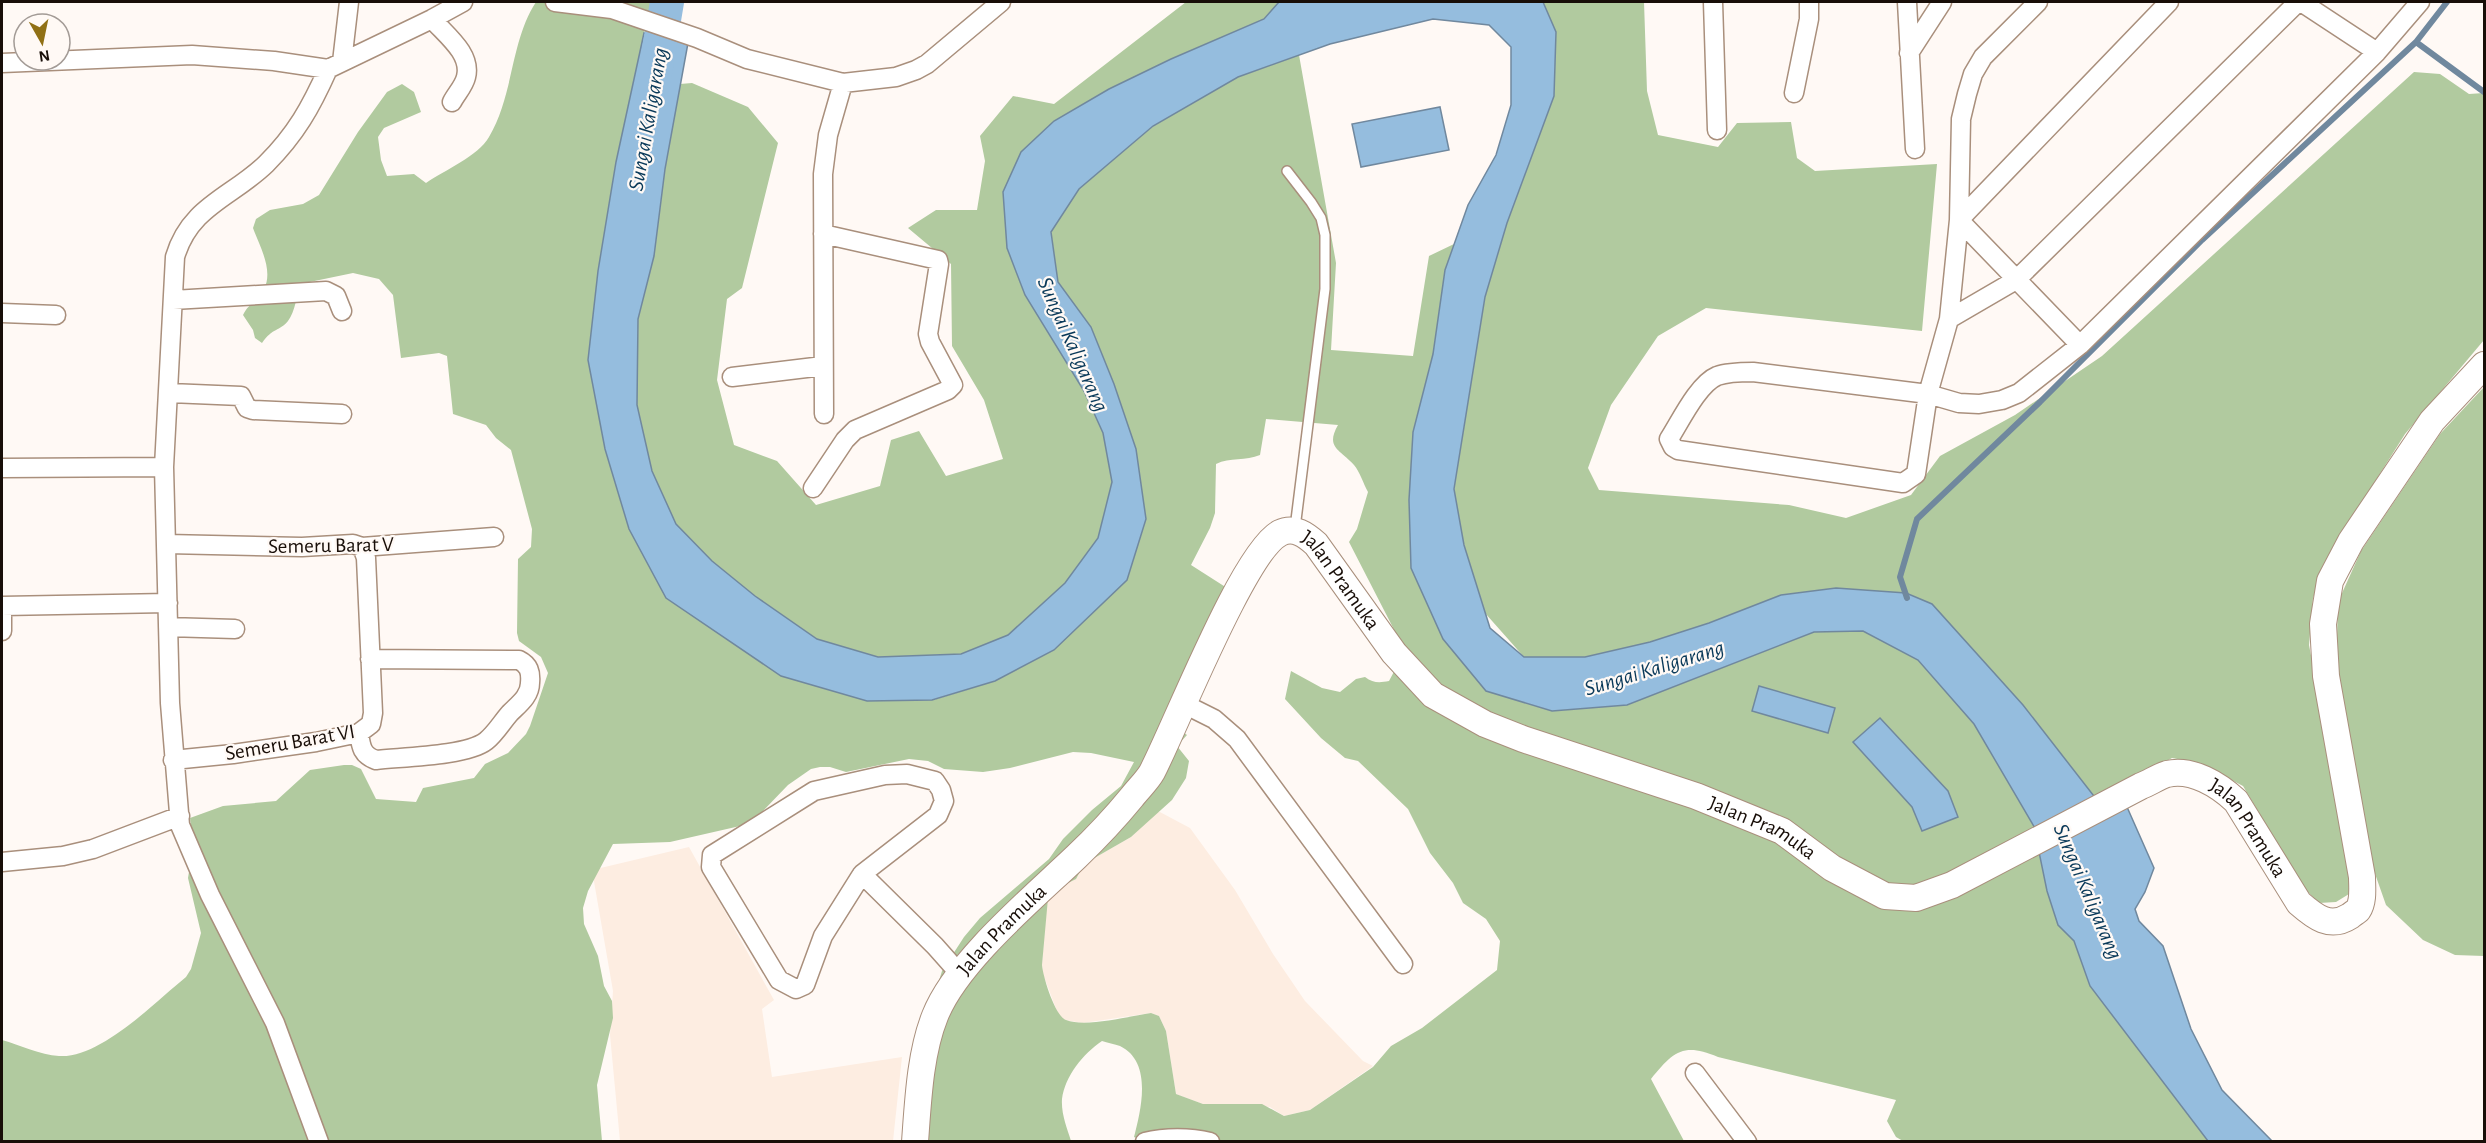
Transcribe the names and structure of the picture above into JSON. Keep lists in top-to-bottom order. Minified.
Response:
{"streets":{"main road":["Jalan Pramuka"],"street":["Semeru Barat V","Semeru Barat VI"]},"crossings":[["Semeru Barat V","Semeru Barat VI"]],"water":["Sungai Kaligarang"],"north":"bottom"}
